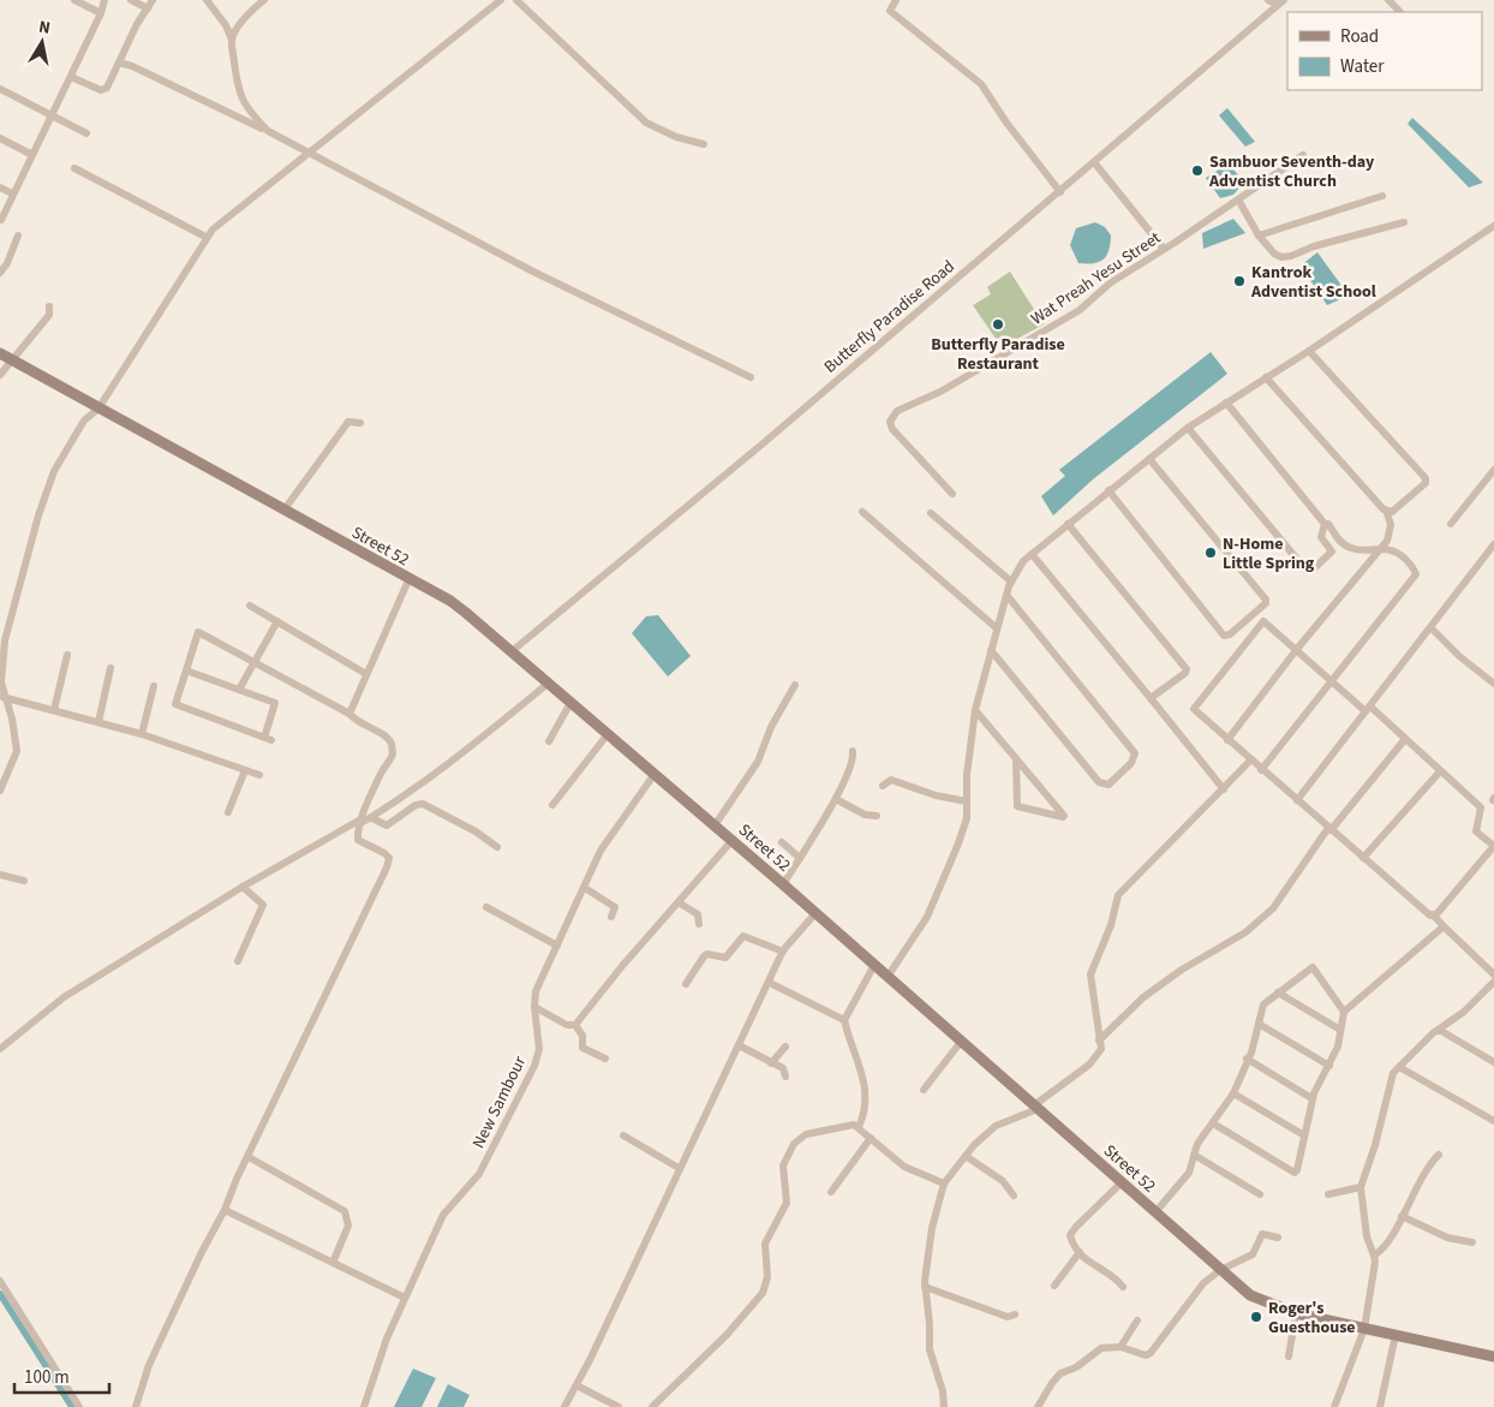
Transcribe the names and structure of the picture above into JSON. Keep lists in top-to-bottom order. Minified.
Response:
{"streets":{"street":["Wat Preah Yesu Street","Butterfly Paradise Road","Street 52","New Sambour"]},"crossings":[["Butterfly Paradise Road","Street 52"],["Street 52","New Sambour"]],"places":["Sambuor Seventh-day Adventist Church","Kantrok Adventist School","Butterfly Paradise Restaurant","N-Home Little Spring","Roger's Guesthouse"],"legend":["Road","Water"],"scale_bar":"100 m","north":"top"}
